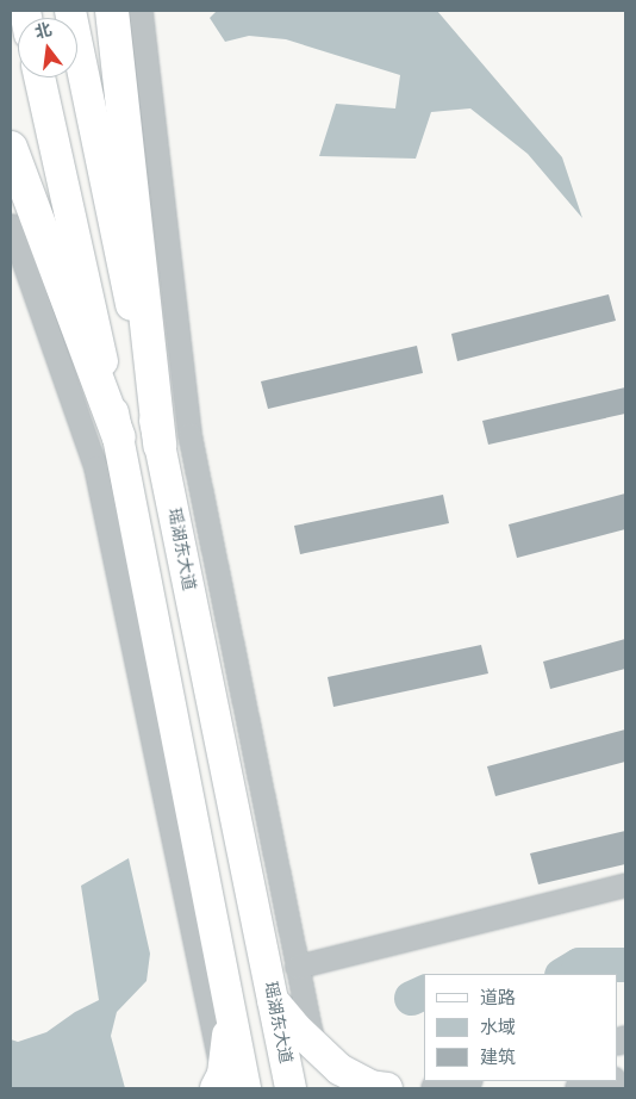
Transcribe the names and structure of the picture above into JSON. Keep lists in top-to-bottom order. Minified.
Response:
{"streets":{"main road":["瑶湖东大道"]},"legend":["道路","水域","建筑"],"north":"top"}
